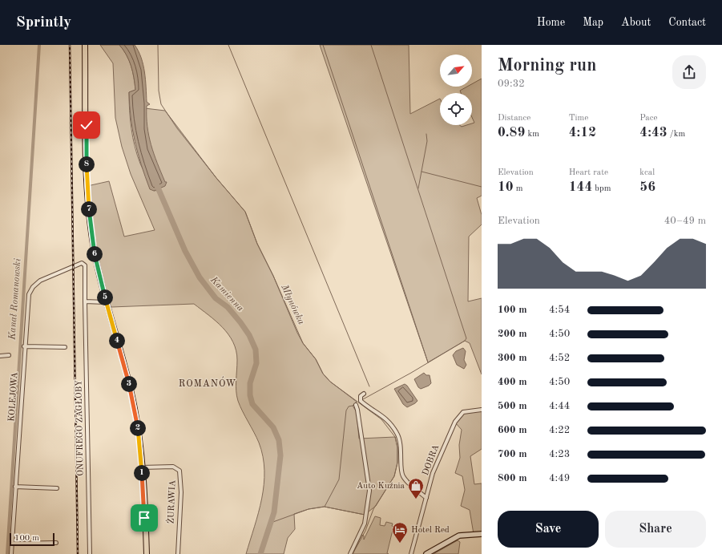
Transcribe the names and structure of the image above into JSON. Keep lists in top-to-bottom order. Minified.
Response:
{"streets":{"street":["KOLEJOWA","ONUFREGO ZAGŁOBY","DOBRA","ŻURAWIA"]},"crossings":[["KOLEJOWA","ONUFREGO ZAGŁOBY"]],"districts":["ROMANÓW"],"water":["Kamienna","Kanał Romanowski","Młynówka"],"places":{"shop":["Auto Kuźnia"],"hotel":["Hotel Red"]},"scale_bar":"100 m","north":"top right","page":{"header":"Sprintly","nav":["Home","Map","About","Contact"],"heading":["Morning run","09:32"],"stats":[["Distance","0.89 km"],["Time","4:12"],["Pace","4:43 /km"],["Elevation","10 m"],["Heart rate","144 bpm"],["kcal","56"]],"pins":["8","7","6","5","4","3","2","1"],"chart":["Elevation","40–49 m"],"list":[{"name":"100 m","note":"4:54"},{"name":"200 m","note":"4:50"},{"name":"300 m","note":"4:52"},{"name":"400 m","note":"4:50"},{"name":"500 m","note":"4:44"},{"name":"600 m","note":"4:22"},{"name":"700 m","note":"4:23"},{"name":"800 m","note":"4:49"}],"buttons":["Save","Share"],"scale":"100 m"}}
